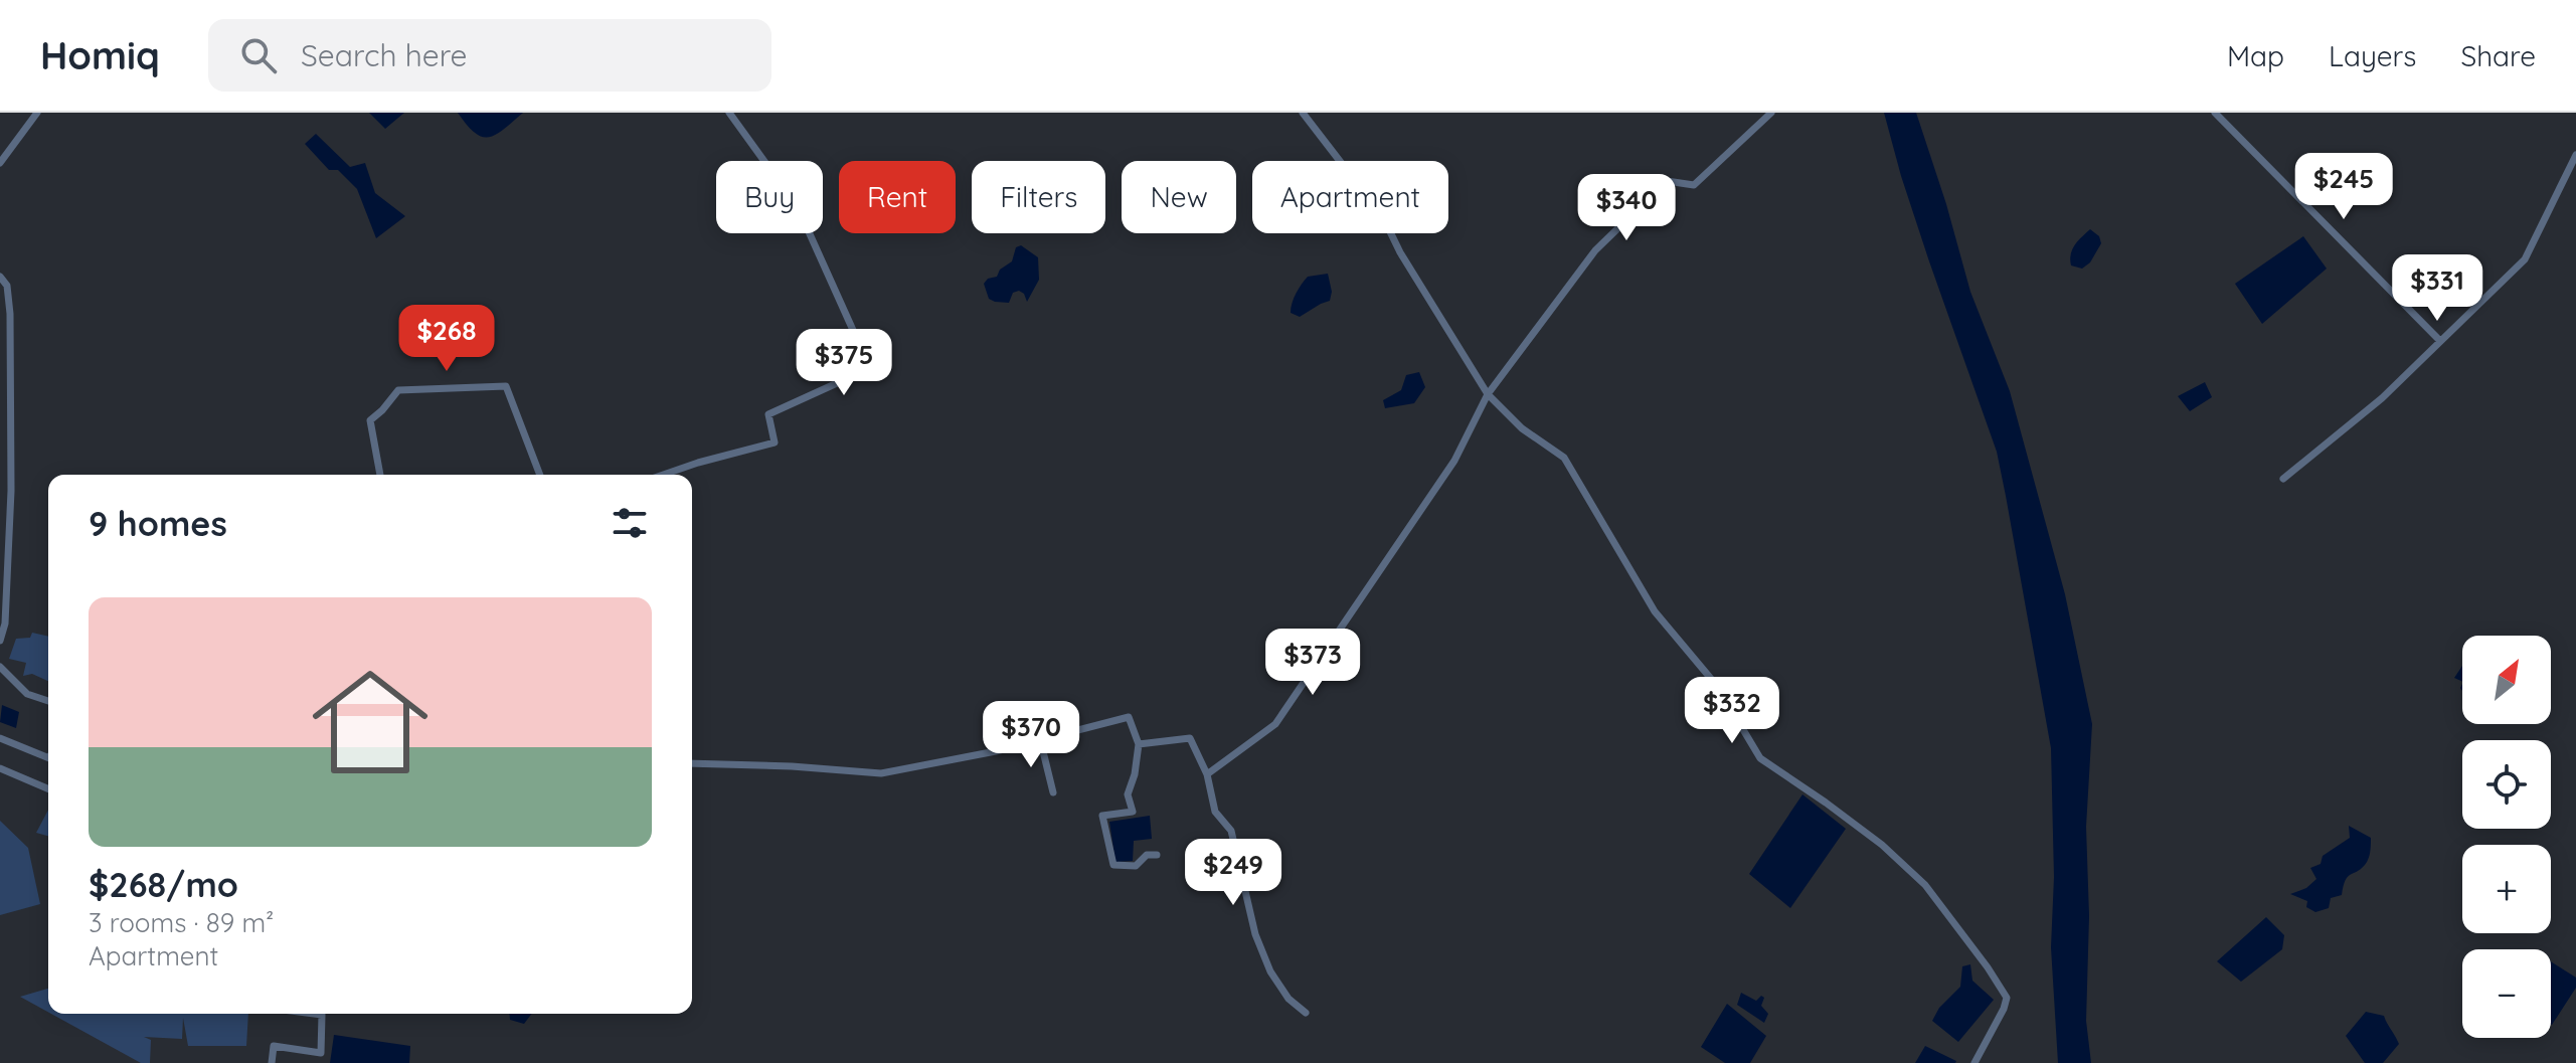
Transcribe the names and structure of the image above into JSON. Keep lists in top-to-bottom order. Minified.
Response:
{"north":"top right","page":{"header":"Homiq","search":"Search here","nav":["Map","Layers","Share"],"price":["$245","$340","$331","$268","$375","$373","$332","$370","$249"],"chip":["Buy","Rent","Filters","New","Apartment"],"heading":"9 homes","list":[{"name":"$268/mo","note":"3 rooms · 89 m² · Apartment"}],"map_buttons":["+","−"]}}
